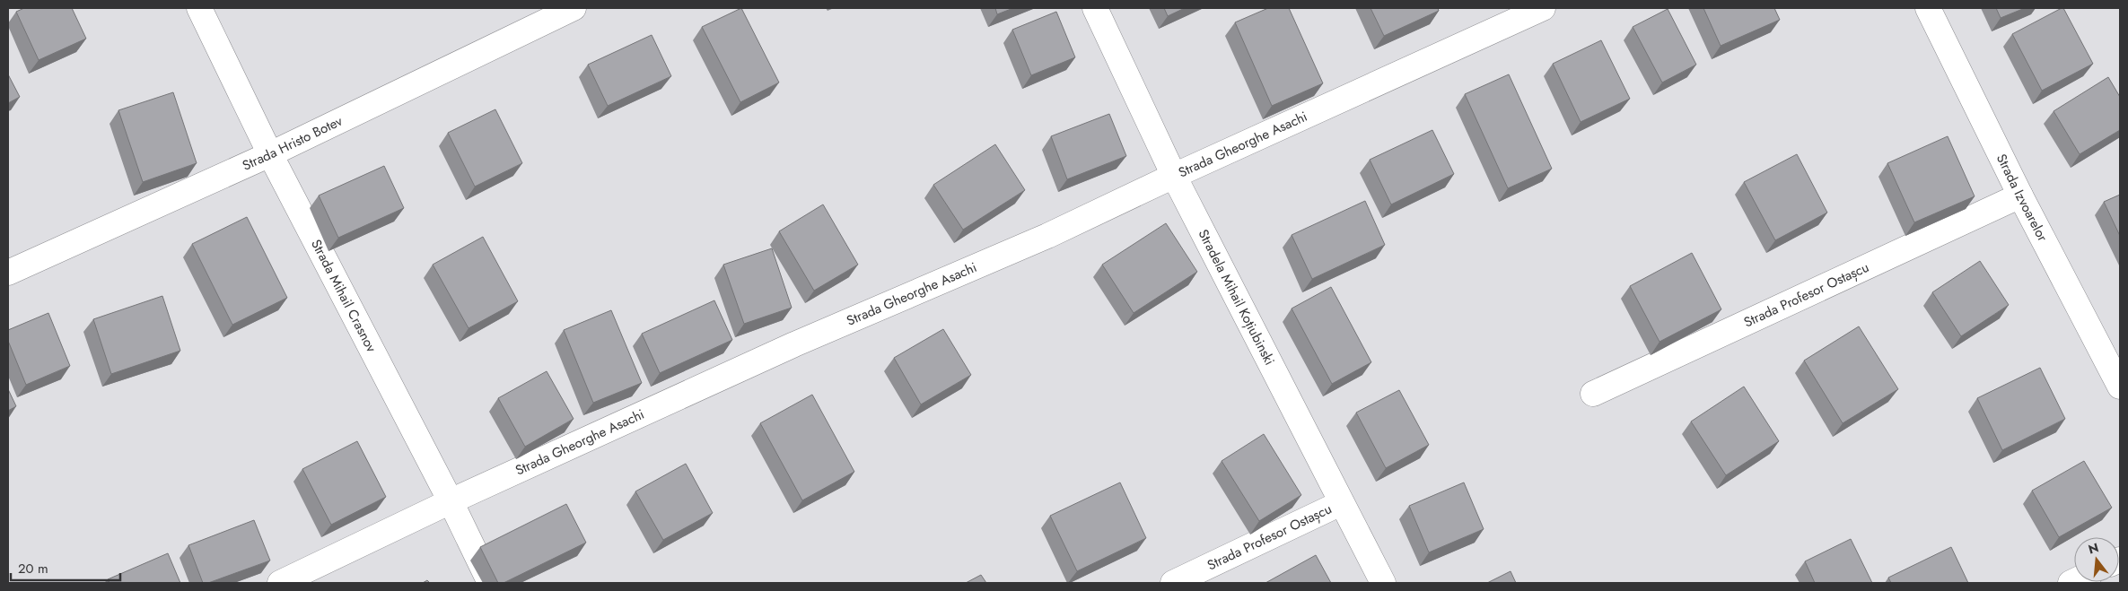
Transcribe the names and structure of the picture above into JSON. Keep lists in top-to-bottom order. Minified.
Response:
{"streets":{"street":["Strada Hristo Botev","Strada Gheorghe Asachi","Strada Izvoarelor","Strada Profesor Ostașcu","Strada Mihail Crasnov","Stradela Mihail Koțiubinski"]},"crossings":[["Strada Hristo Botev","Strada Mihail Crasnov"],["Strada Gheorghe Asachi","Strada Mihail Crasnov"],["Strada Gheorghe Asachi","Stradela Mihail Koțiubinski"],["Strada Izvoarelor","Strada Profesor Ostașcu"],["Strada Profesor Ostașcu","Stradela Mihail Koțiubinski"]],"scale_bar":"20 m","north":"top"}
